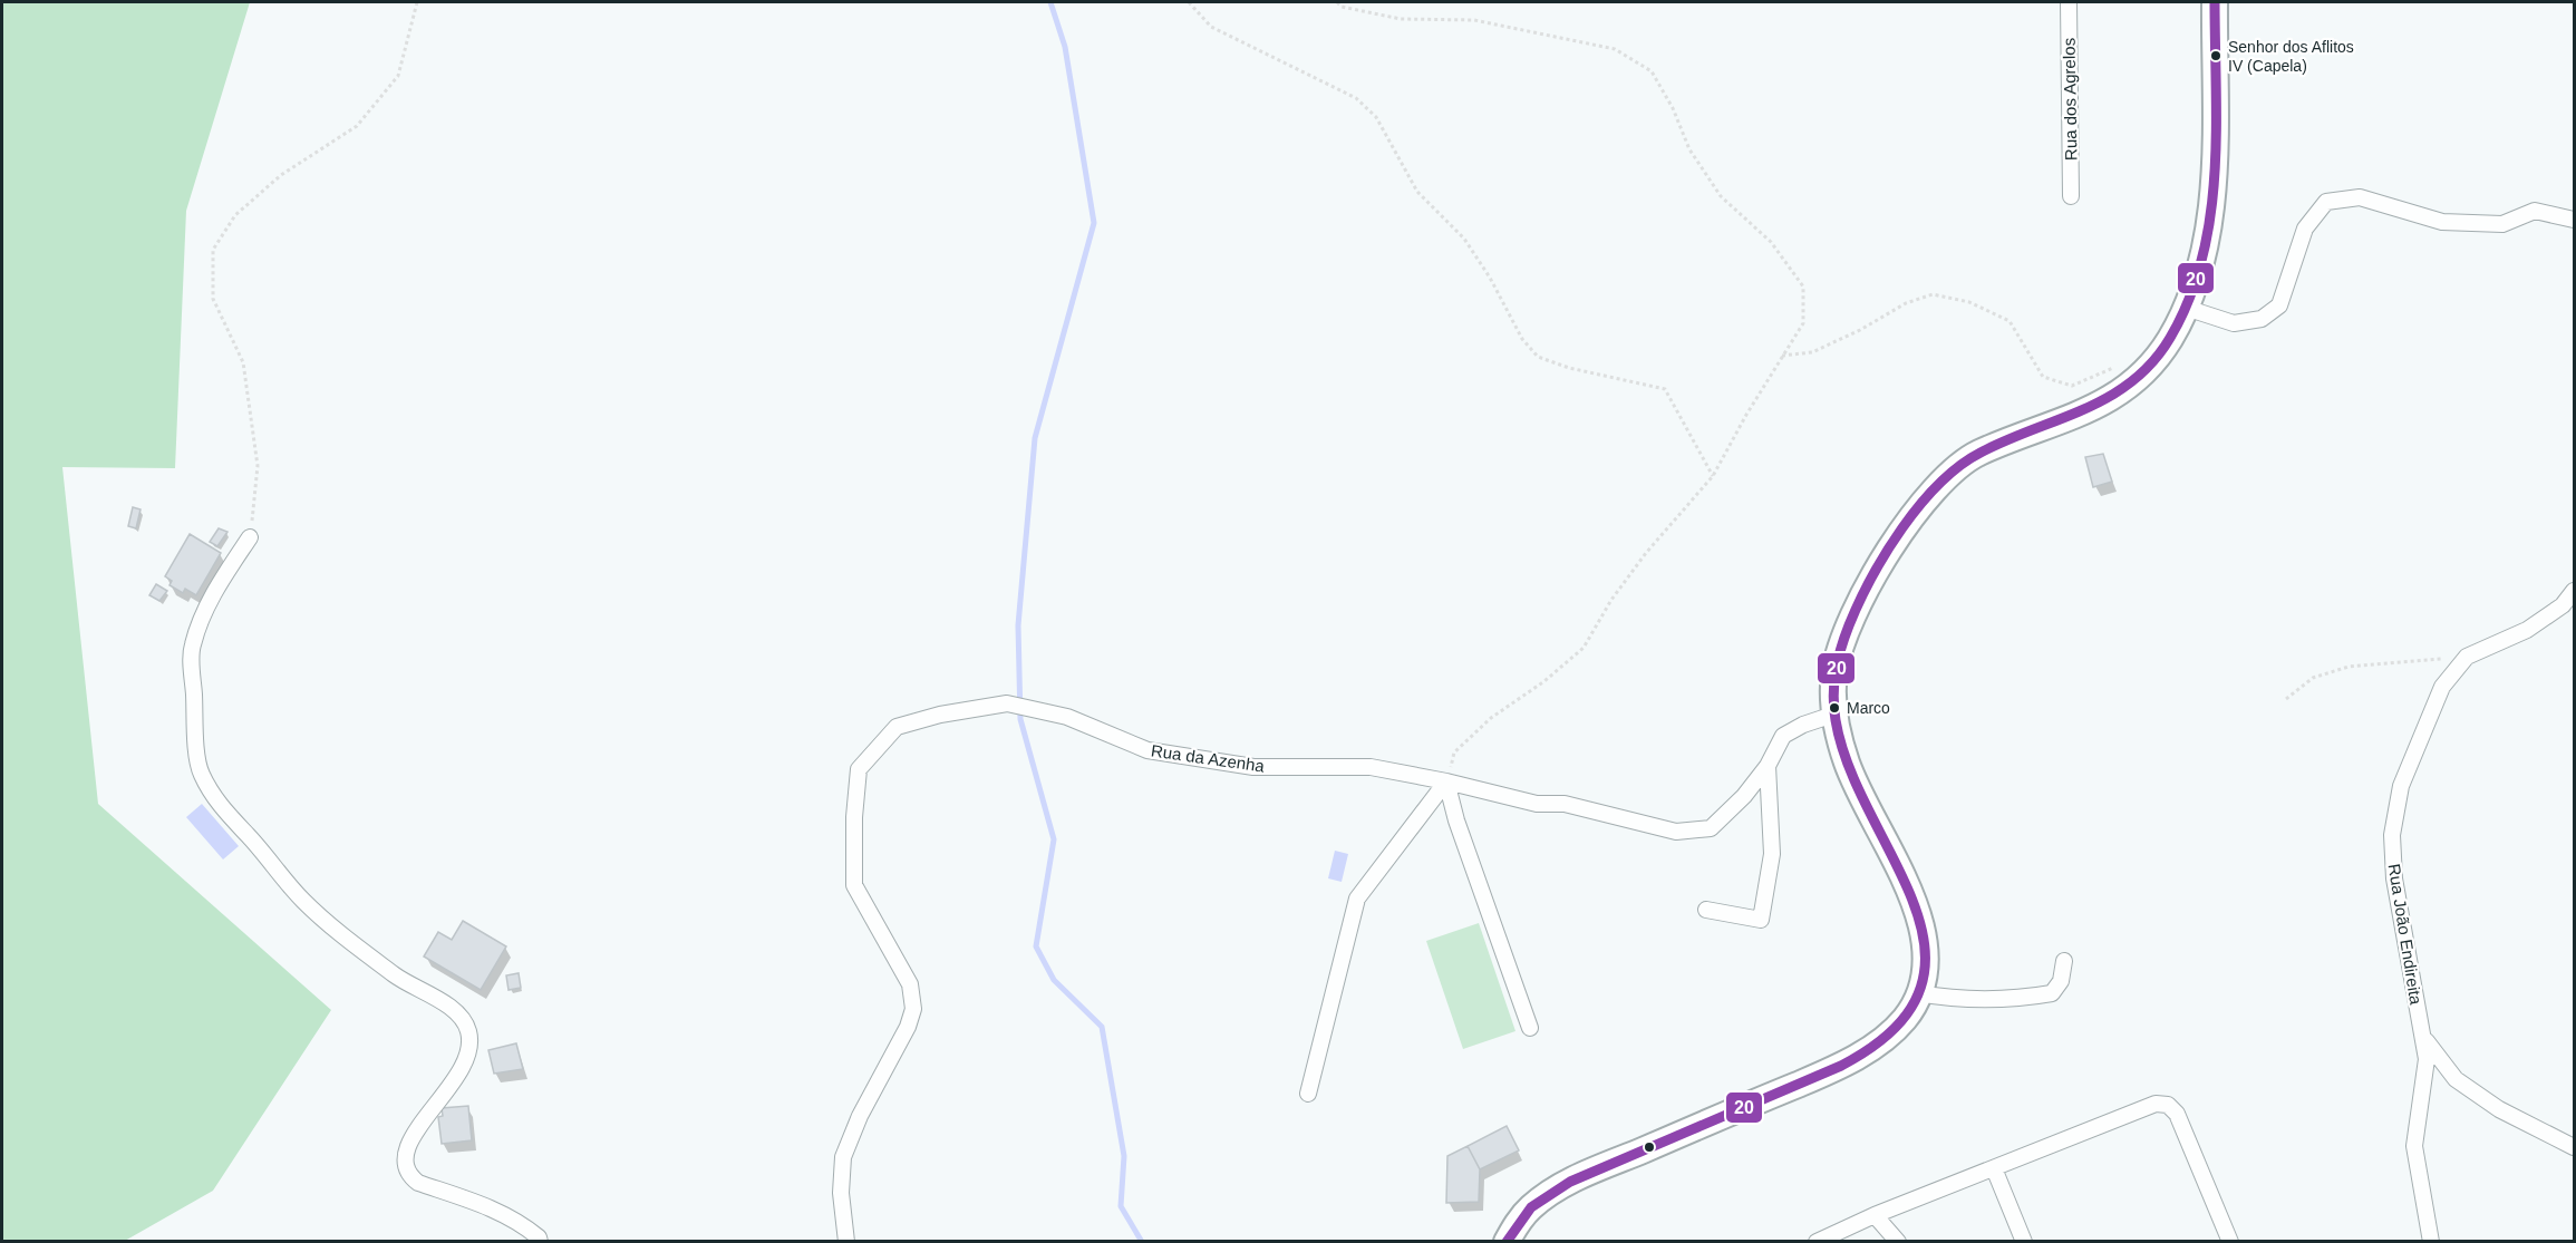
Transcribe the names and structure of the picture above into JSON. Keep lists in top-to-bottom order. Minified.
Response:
{"streets":{"street":["Rua dos Agrelos","Rua da Azenha","Rua João Endireita"]},"places":["Senhor dos Aflitos IV (Capela)","Marco"],"lines":["transit line 20"]}
